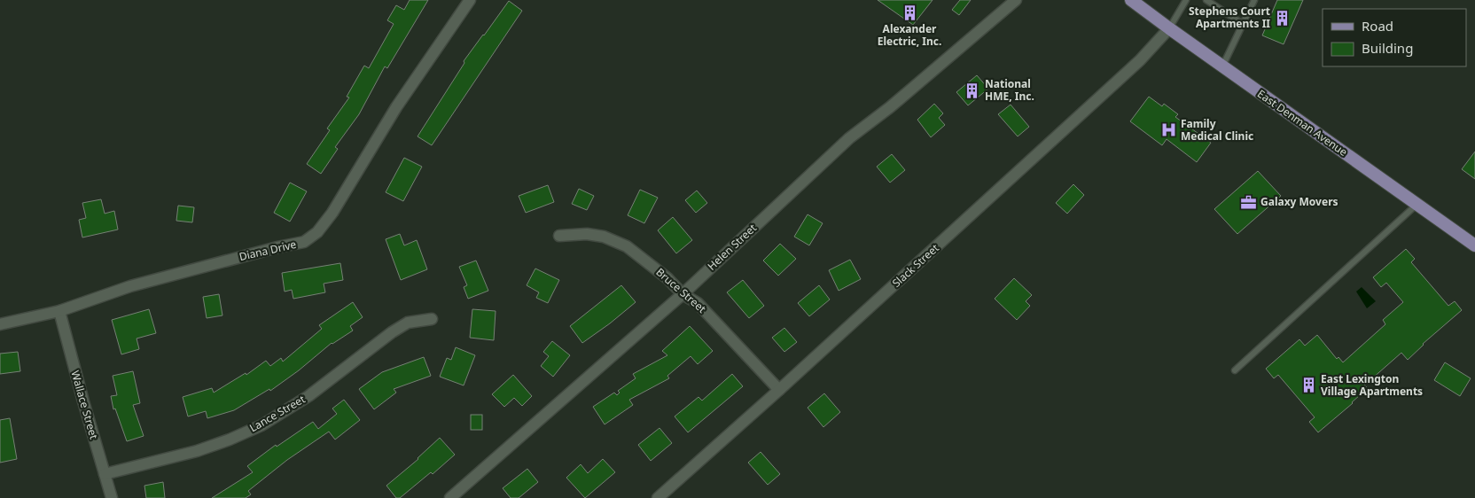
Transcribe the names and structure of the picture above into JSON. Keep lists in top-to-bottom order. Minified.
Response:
{"streets":{"main road":["East Denman Avenue"],"street":["Helen Street","Diana Drive","Slack Street","Bruce Street","Wallace Street","Lance Street"]},"crossings":[["East Denman Avenue","Slack Street"],["Helen Street","Bruce Street"],["Diana Drive","Wallace Street"],["Slack Street","Bruce Street"],["Wallace Street","Lance Street"]],"places":{"building":["Alexander Electric, Inc.","Stephens Court Apartments II","National HME, Inc.","East Lexington Village Apartments"],"hospital":["Family Medical Clinic"],"office":["Galaxy Movers"]},"legend":["Road","Building"]}
